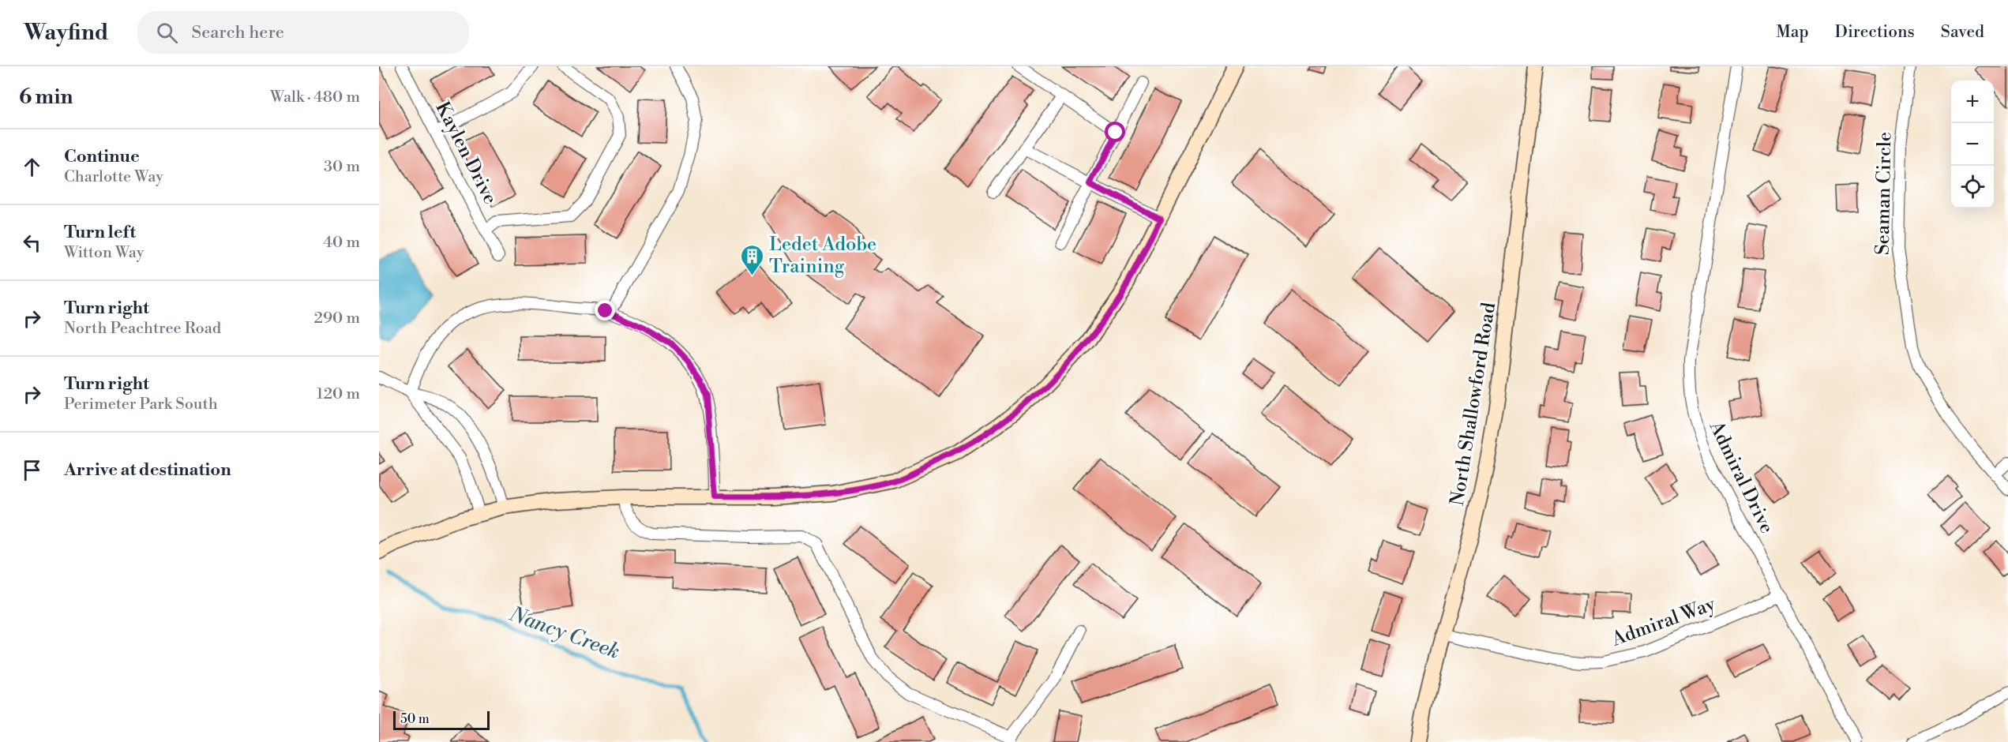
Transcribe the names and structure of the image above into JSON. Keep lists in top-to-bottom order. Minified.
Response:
{"streets":{"street":["Kaylen Drive","Seaman Circle","North Shallowford Road","Admiral Drive","Admiral Way"]},"crossings":[["North Shallowford Road","Admiral Way"],["Admiral Drive","Admiral Way"]],"water":["Nancy Creek"],"places":{"building":["Ledet Adobe Training"]},"scale_bar":"50 m","page":{"header":"Wayfind","search":"Search here","nav":["Map","Directions","Saved"],"heading":["6 min","Walk · 480 m"],"map_buttons":["+","−"],"list":[["Continue","Charlotte Way","30 m"],["Turn left","Witton Way","40 m"],["Turn right","North Peachtree Road","290 m"],["Turn right","Perimeter Park South","120 m"],"Arrive at destination"],"scale":"50 m"}}
